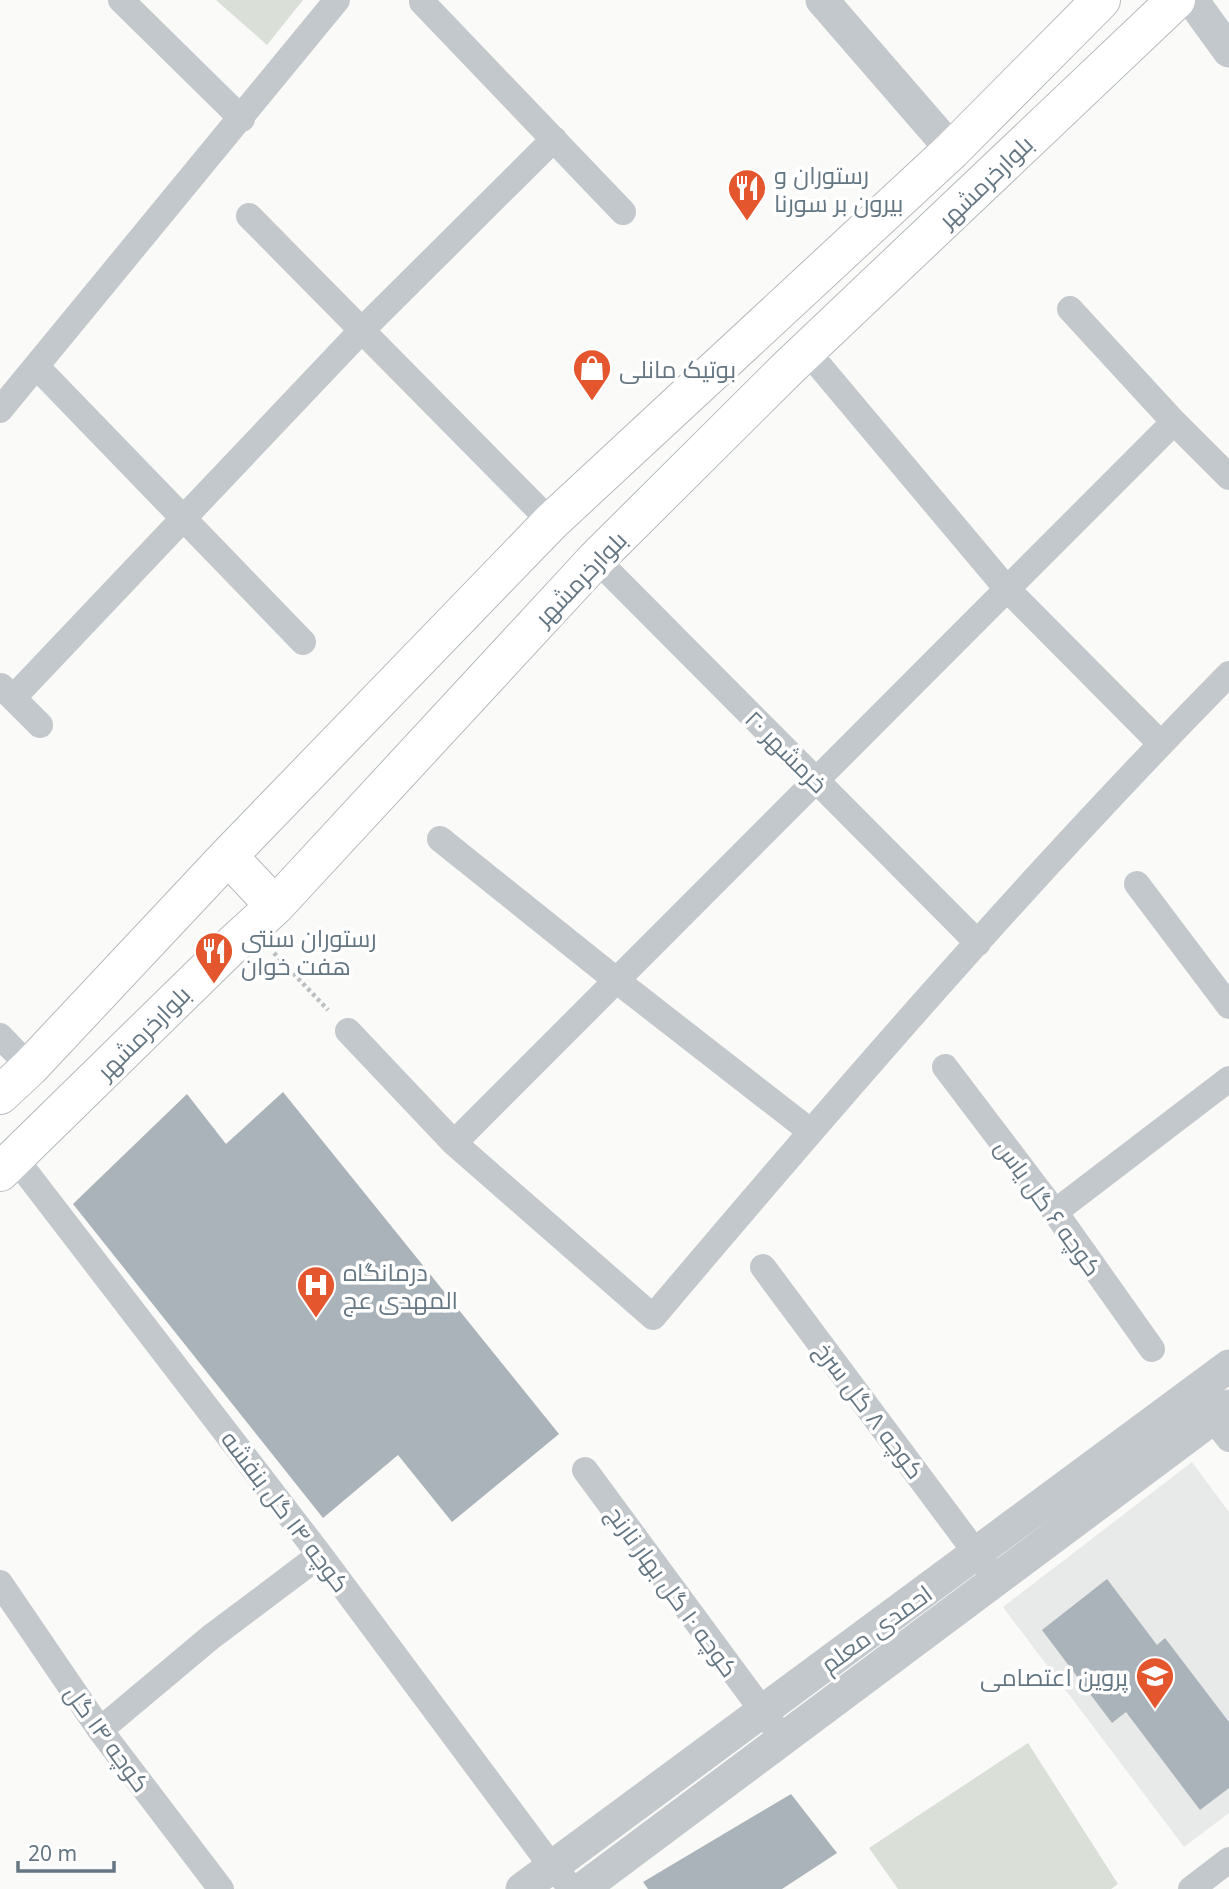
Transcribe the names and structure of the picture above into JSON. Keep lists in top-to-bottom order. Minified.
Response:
{"streets":{"main road":["بلوارخرمشهر"],"street":["خرمشهر ۲۰","کوچه ۶ گل یاس","کوچه ۸ گل سرخ","کوچه ۱۴ گل بنفشه","کوچه ۱۰ گل بهار نارنج","احمدی معلم","کوچه ۱۴ گل"]},"crossings":[["بلوارخرمشهر","خرمشهر ۲۰"],["بلوارخرمشهر","کوچه ۱۴ گل بنفشه"],["کوچه ۸ گل سرخ","احمدی معلم"],["کوچه ۱۴ گل بنفشه","احمدی معلم"],["کوچه ۱۰ گل بهار نارنج","احمدی معلم"]],"places":{"restaurant":["رستوران و بیرون بر سورنا","رستوران سنتى هفت خوان"],"shop":["بوتیک مانلی"],"hospital":["درمانگاه المهدی عج"],"school or university":["پروین اعتصامی"]},"scale_bar":"20 m"}
